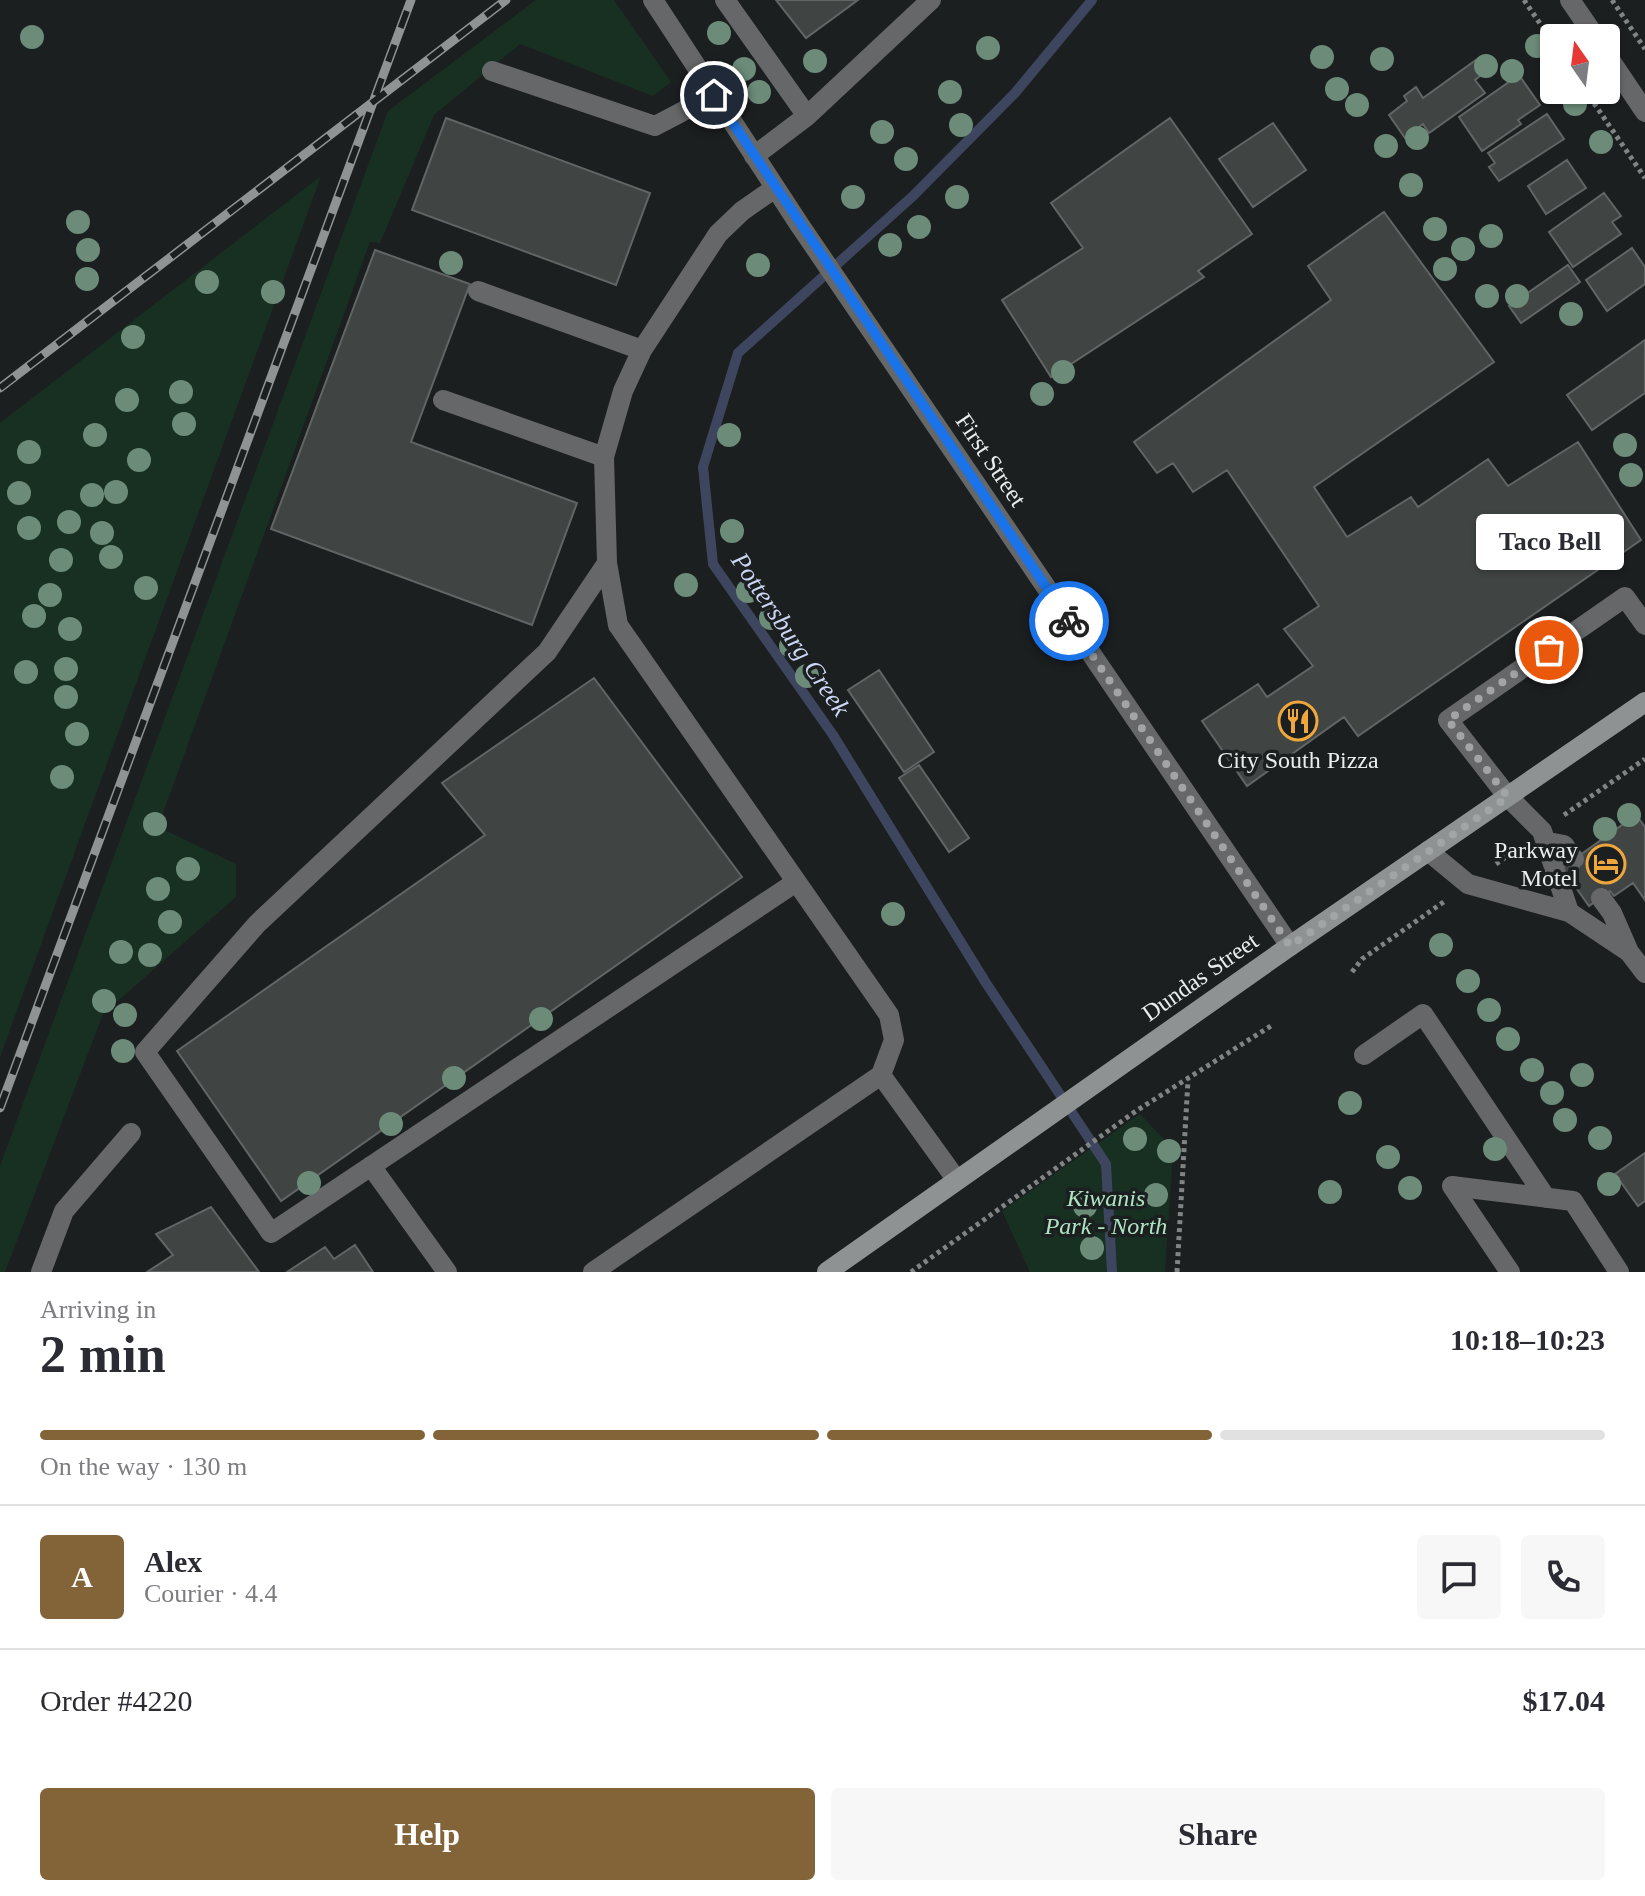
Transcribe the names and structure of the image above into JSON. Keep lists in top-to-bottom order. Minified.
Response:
{"streets":{"main road":["Dundas Street"],"street":["First Street"]},"crossings":[["First Street","Dundas Street"]],"water":["Pottersburg Creek"],"parks":["Kiwanis Park - North"],"places":{"other":["Taco Bell"],"restaurant":["City South Pizza"],"hotel":["Parkway Motel"]},"north":"top","page":{"bubble":"Taco Bell","heading":["2 min","Arriving in","10:18–10:23"],"panel":["Alex","Courier · 4.4","Order #4220","$17.04"],"bar":"On the way · 130 m","round":"A","buttons":["Help","Share"]}}
